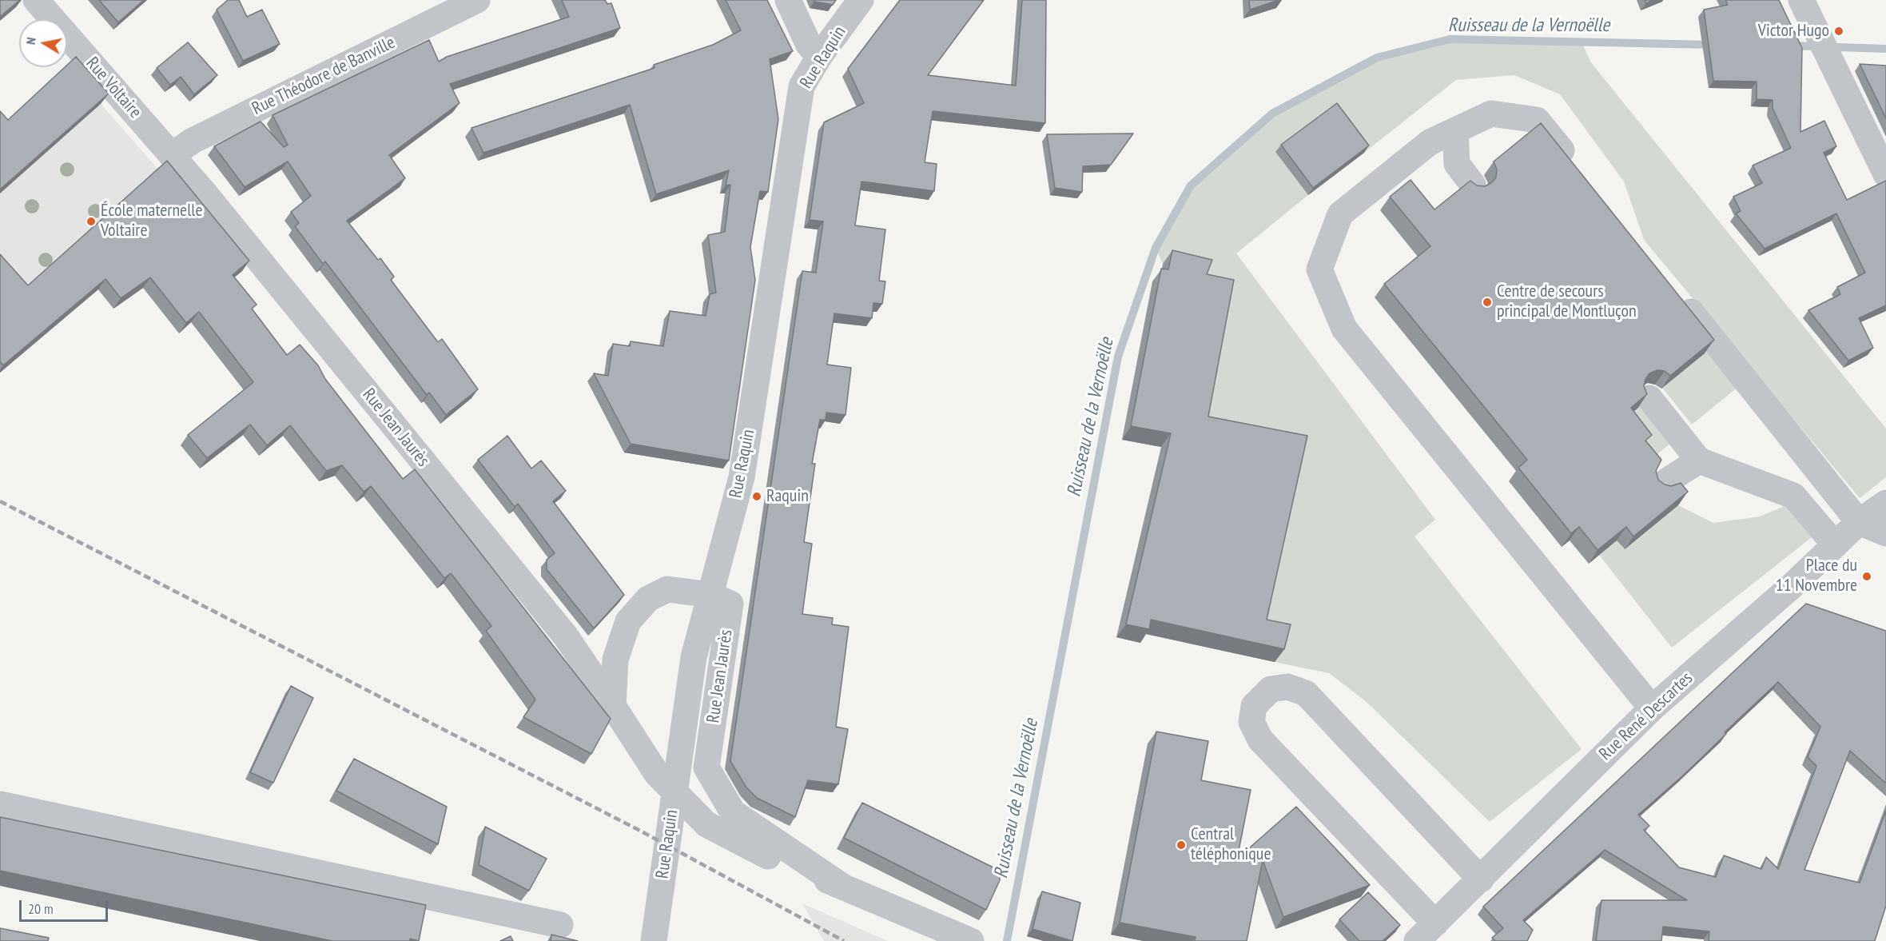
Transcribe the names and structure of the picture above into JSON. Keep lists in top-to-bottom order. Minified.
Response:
{"streets":{"street":["Rue Raquin","Rue Théodore de Banville","Rue Voltaire","Rue Jean Jaurès","Rue René Descartes"]},"crossings":[["Rue Raquin","Rue Jean Jaurès"],["Rue Théodore de Banville","Rue Voltaire"],["Rue Théodore de Banville","Rue Jean Jaurès"],["Rue Voltaire","Rue Jean Jaurès"]],"water":["Ruisseau de la Vernoëlle"],"places":["Victor Hugo","École maternelle Voltaire","Centre de secours principal de Montluçon","Raquin","Place du 11 Novembre","Central téléphonique"],"scale_bar":"20 m","north":"left"}
